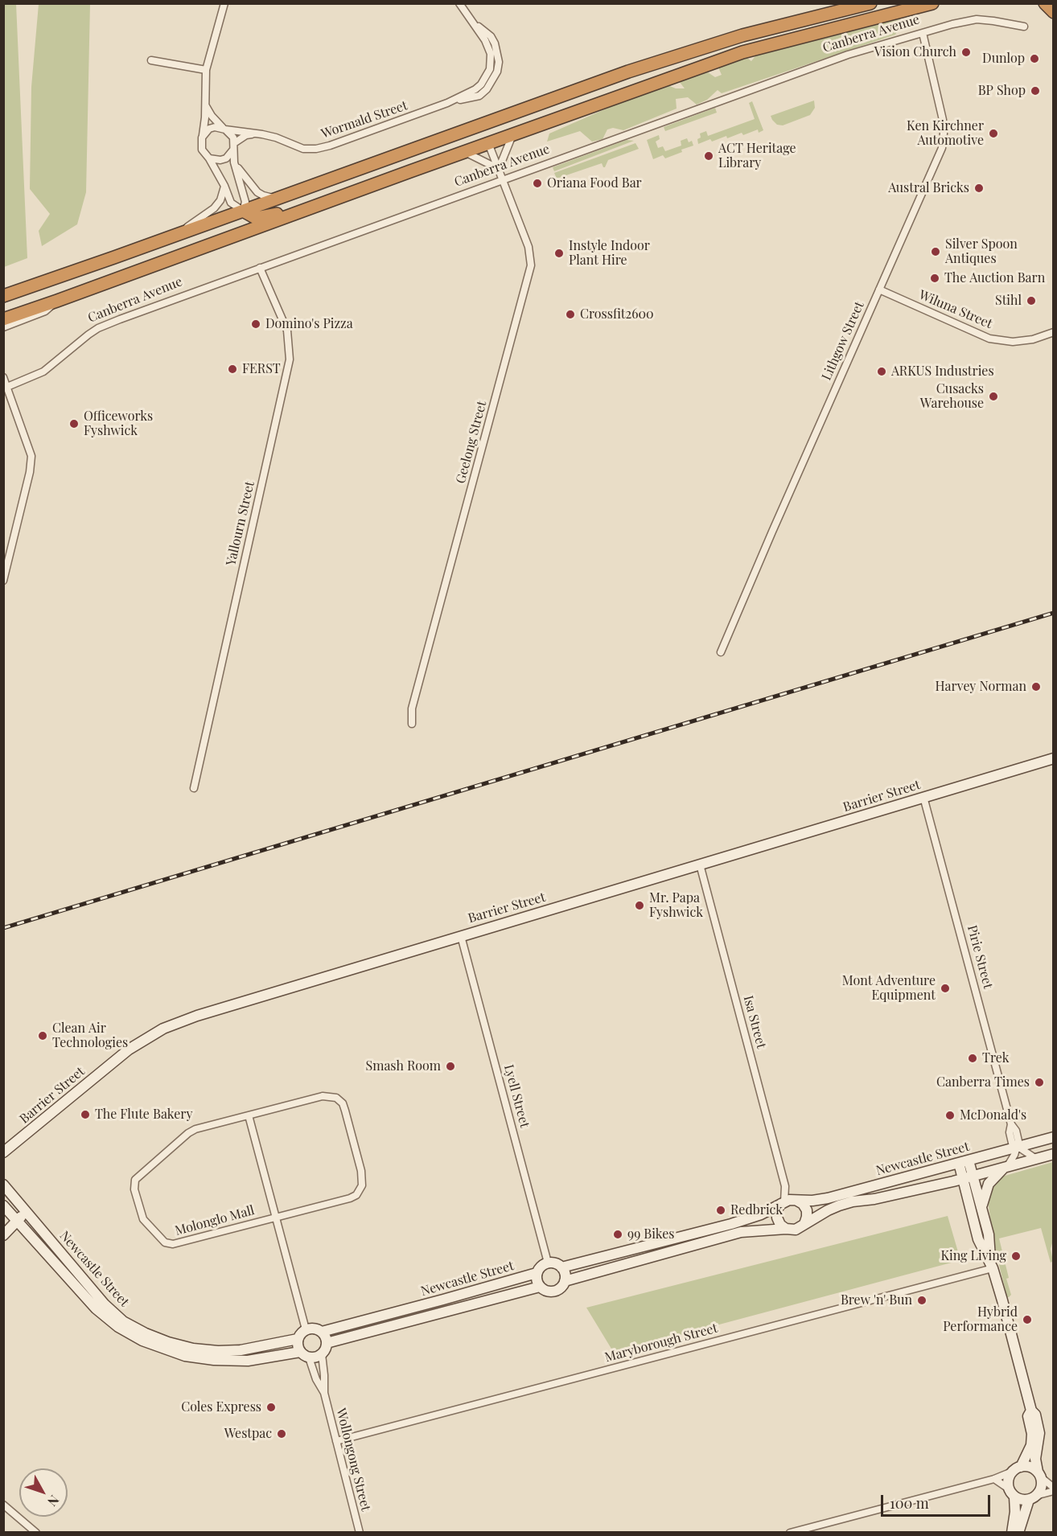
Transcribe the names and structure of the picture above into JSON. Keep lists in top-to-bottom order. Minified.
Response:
{"streets":{"highway":["Canberra Avenue"],"main road":["Barrier Street","Newcastle Street"],"street":["Wormald Street","Wiluna Street","Lithgow Street","Geelong Street","Yallourn Street","Pirie Street","Isa Street","Lyell Street","Molonglo Mall","Maryborough Street","Wollongong Street"]},"crossings":[["Canberra Avenue","Lithgow Street"],["Canberra Avenue","Geelong Street"],["Canberra Avenue","Yallourn Street"],["Wiluna Street","Lithgow Street"],["Barrier Street","Pirie Street"],["Barrier Street","Isa Street"],["Barrier Street","Lyell Street"],["Pirie Street","Newcastle Street"],["Isa Street","Newcastle Street"],["Lyell Street","Newcastle Street"],["Newcastle Street","Molonglo Mall"],["Newcastle Street","Wollongong Street"],["Molonglo Mall","Wollongong Street"],["Maryborough Street","Wollongong Street"]],"places":["Vision Church","Dunlop","BP Shop","Ken Kirchner Automotive","ACT Heritage Library","Oriana Food Bar","Austral Bricks","Silver Spoon Antiques","Instyle Indoor Plant Hire","The Auction Barn","Stihl","Crossfit2600","Domino's Pizza","FERST","ARKUS Industries","Cusacks Warehouse","Officeworks Fyshwick","Harvey Norman","Mr. Papa Fyshwick","Mont Adventure Equipment","Clean Air Technologies","Trek","Smash Room","Canberra Times","The Flute Bakery","McDonald's","Redbrick","99 Bikes","King Living","Brew 'n' Bun","Hybrid Performance","Coles Express","Westpac"],"scale_bar":"100 m","north":"bottom right"}
